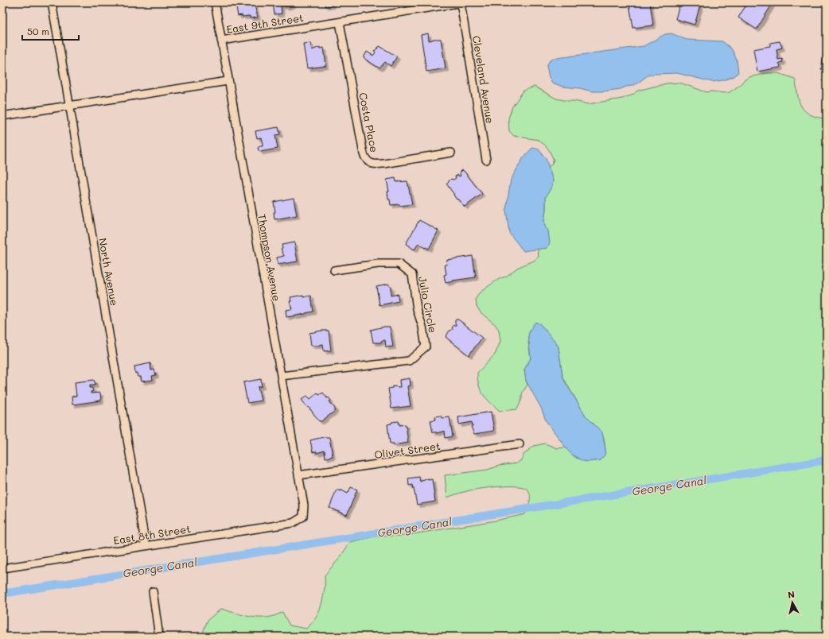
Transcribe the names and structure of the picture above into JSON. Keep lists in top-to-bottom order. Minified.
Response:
{"streets":{"street":["East 9th Street","Cleveland Avenue","Costa Place","Thompson Avenue","North Avenue","Julio Circle","Olivet Street","East 8th Street"]},"crossings":[["East 9th Street","Cleveland Avenue"],["East 9th Street","Costa Place"],["East 9th Street","Thompson Avenue"],["Thompson Avenue","Julio Circle"],["Thompson Avenue","Olivet Street"],["Thompson Avenue","East 8th Street"],["North Avenue","East 8th Street"]],"water":["George Canal"],"scale_bar":"50 m","north":"top"}
